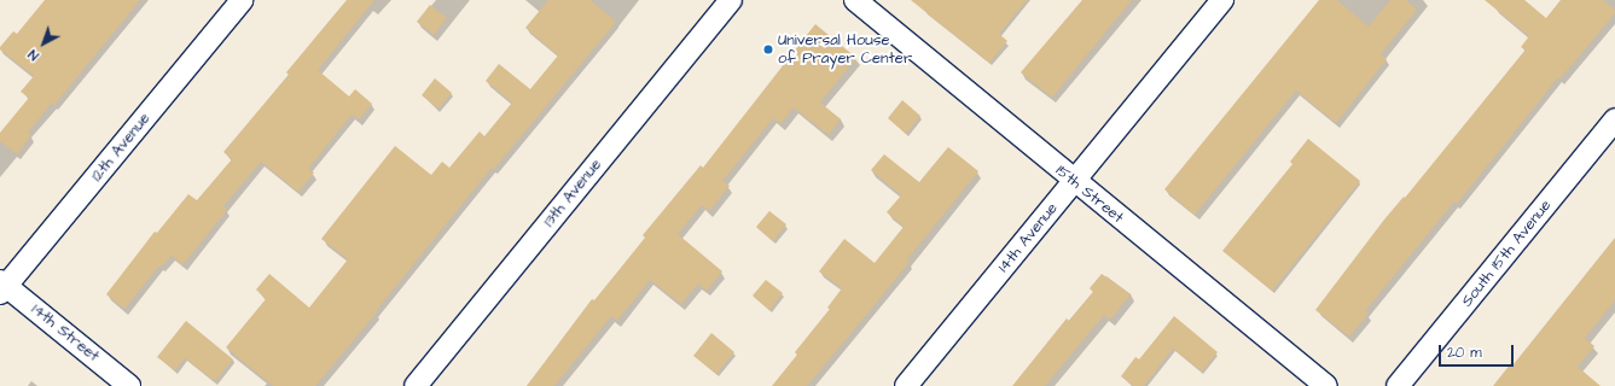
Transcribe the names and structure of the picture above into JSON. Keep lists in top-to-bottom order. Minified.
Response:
{"streets":{"street":["12th Avenue","13th Avenue","15th Street","14th Avenue","South 15th Avenue","14th Street"]},"crossings":[["12th Avenue","14th Street"],["15th Street","14th Avenue"]],"places":["Universal House of Prayer Center"],"scale_bar":"20 m","north":"bottom left"}
